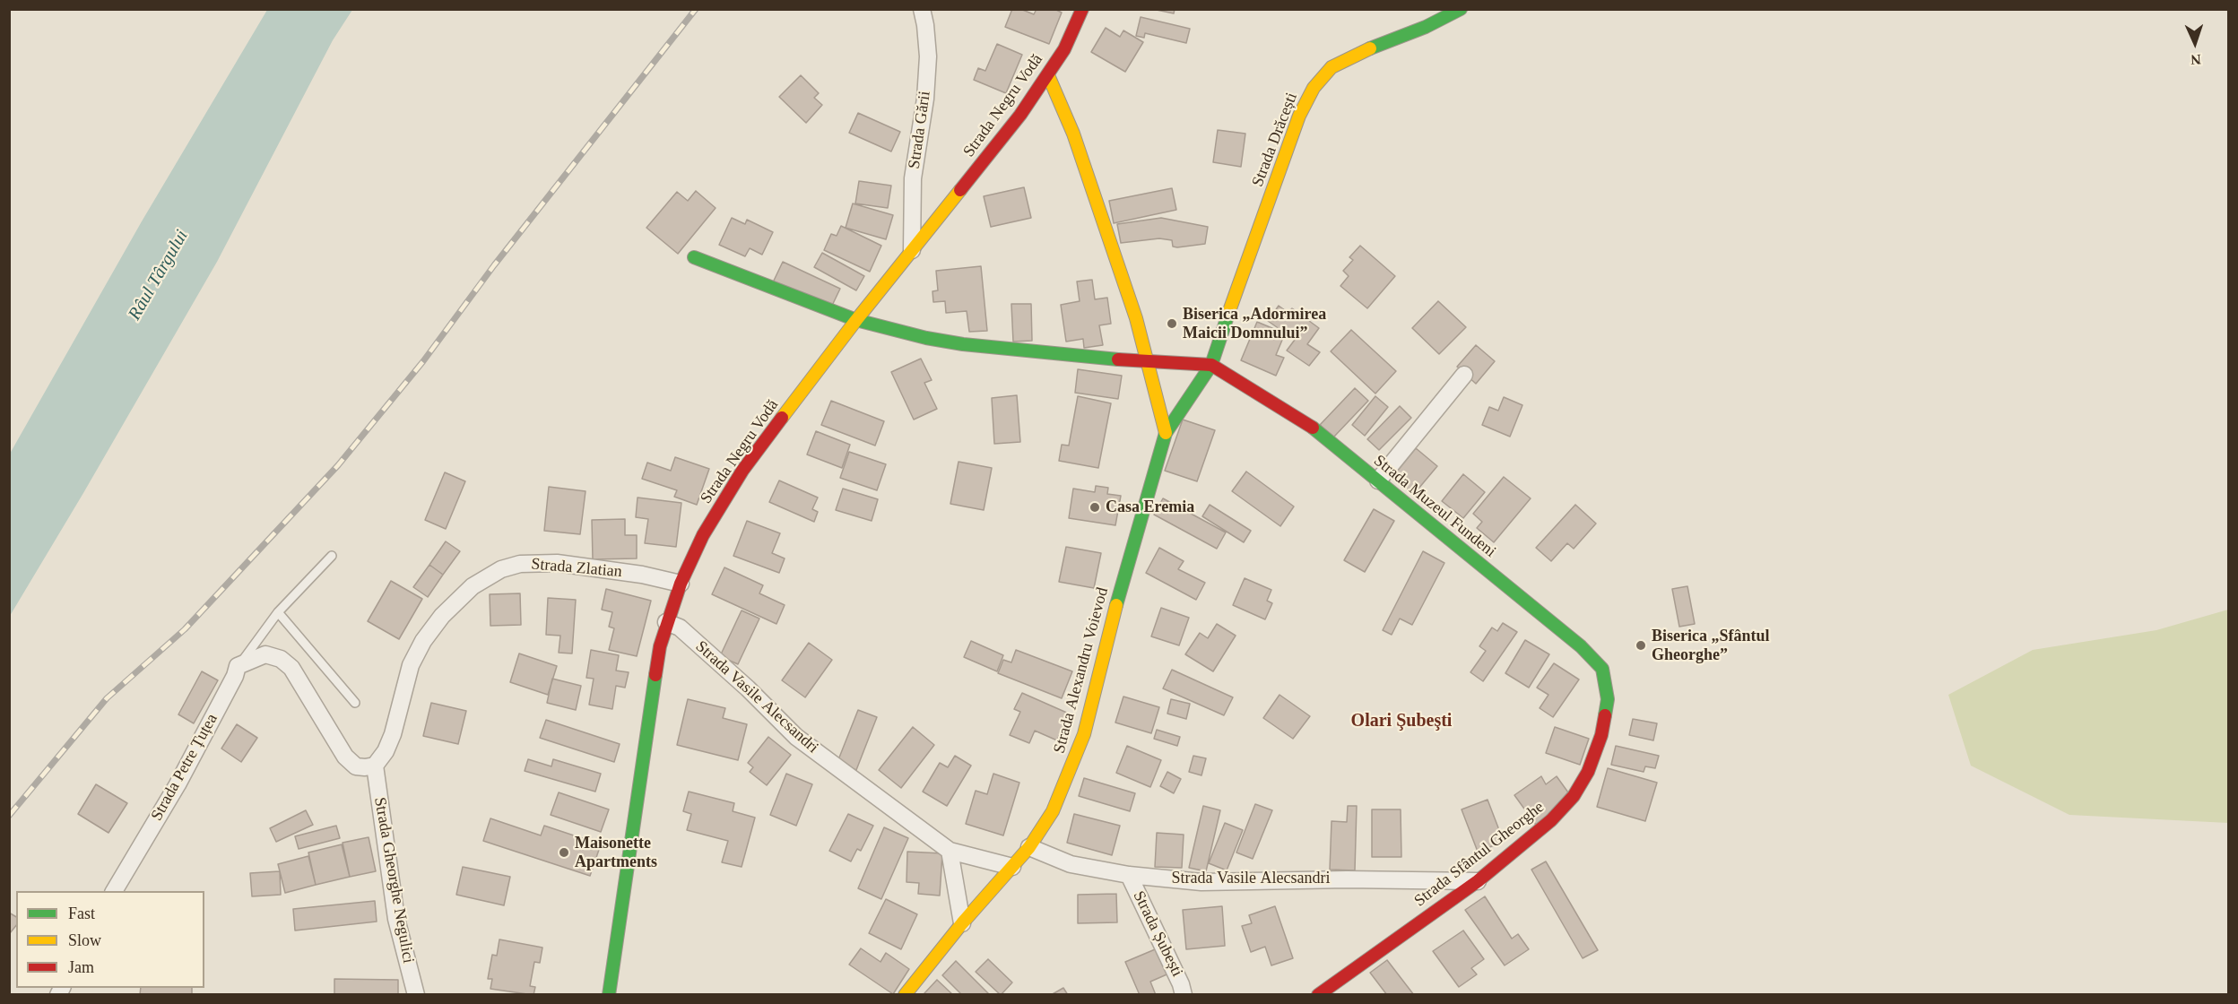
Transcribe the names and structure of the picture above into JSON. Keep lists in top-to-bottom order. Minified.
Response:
{"streets":{"main road":["Strada Negru Vodă","Strada Drăcești","Strada Muzeul Fundeni","Strada Alexandru Voievod","Strada Sfântul Gheorghe"],"street":["Strada Gării","Strada Zlatian","Strada Vasile Alecsandri","Strada Petre Țuțea","Strada Gheorghe Negulici","Strada Șubești"]},"crossings":[["Strada Negru Vodă","Strada Gării"],["Strada Negru Vodă","Strada Zlatian"],["Strada Negru Vodă","Strada Vasile Alecsandri"],["Strada Drăcești","Strada Muzeul Fundeni"],["Strada Drăcești","Strada Alexandru Voievod"],["Strada Muzeul Fundeni","Strada Sfântul Gheorghe"],["Strada Zlatian","Strada Gheorghe Negulici"],["Strada Alexandru Voievod","Strada Vasile Alecsandri"],["Strada Vasile Alecsandri","Strada Sfântul Gheorghe"],["Strada Vasile Alecsandri","Strada Șubești"]],"districts":["Olari Şubeşti"],"water":["Râul Târgului"],"places":["Biserica „Adormirea Maicii Domnului”","Casa Eremia","Biserica „Sfântul Gheorghe”","Maisonette Apartments"],"legend":["Fast","Slow","Jam"],"north":"bottom"}
